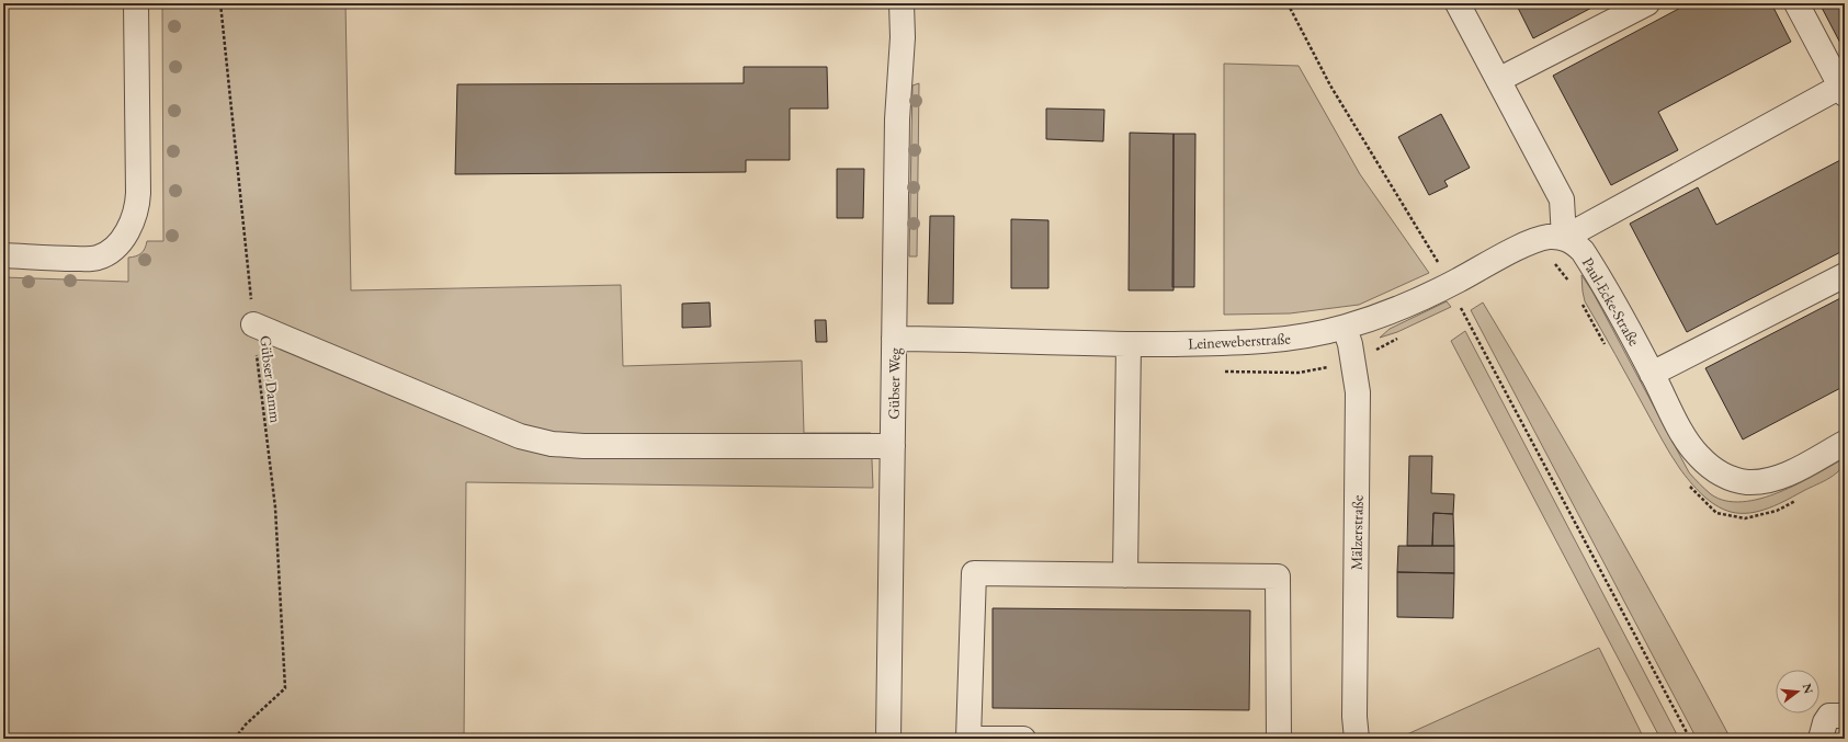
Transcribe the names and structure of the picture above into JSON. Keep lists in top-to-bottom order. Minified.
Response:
{"streets":{"street":["Paul-Ecke-Straße","Leineweberstraße","Gübser Weg","Mälzerstraße"],"path":["Gübser Damm"]},"crossings":[["Paul-Ecke-Straße","Leineweberstraße"],["Leineweberstraße","Gübser Weg"],["Leineweberstraße","Mälzerstraße"]],"north":"right"}
